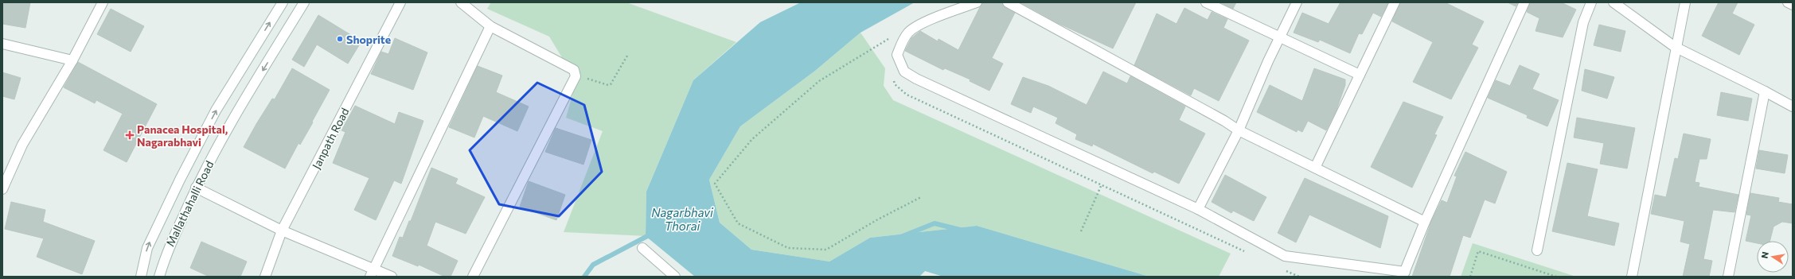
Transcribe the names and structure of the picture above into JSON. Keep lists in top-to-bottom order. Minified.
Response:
{"streets":{"street":["Janpath Road","Mallathahalli Road"]},"water":["Nagarbhavi Thorai"],"places":{"other":["Shoprite"],"health":["Panacea Hospital, Nagarabhavi"]},"north":"left"}
